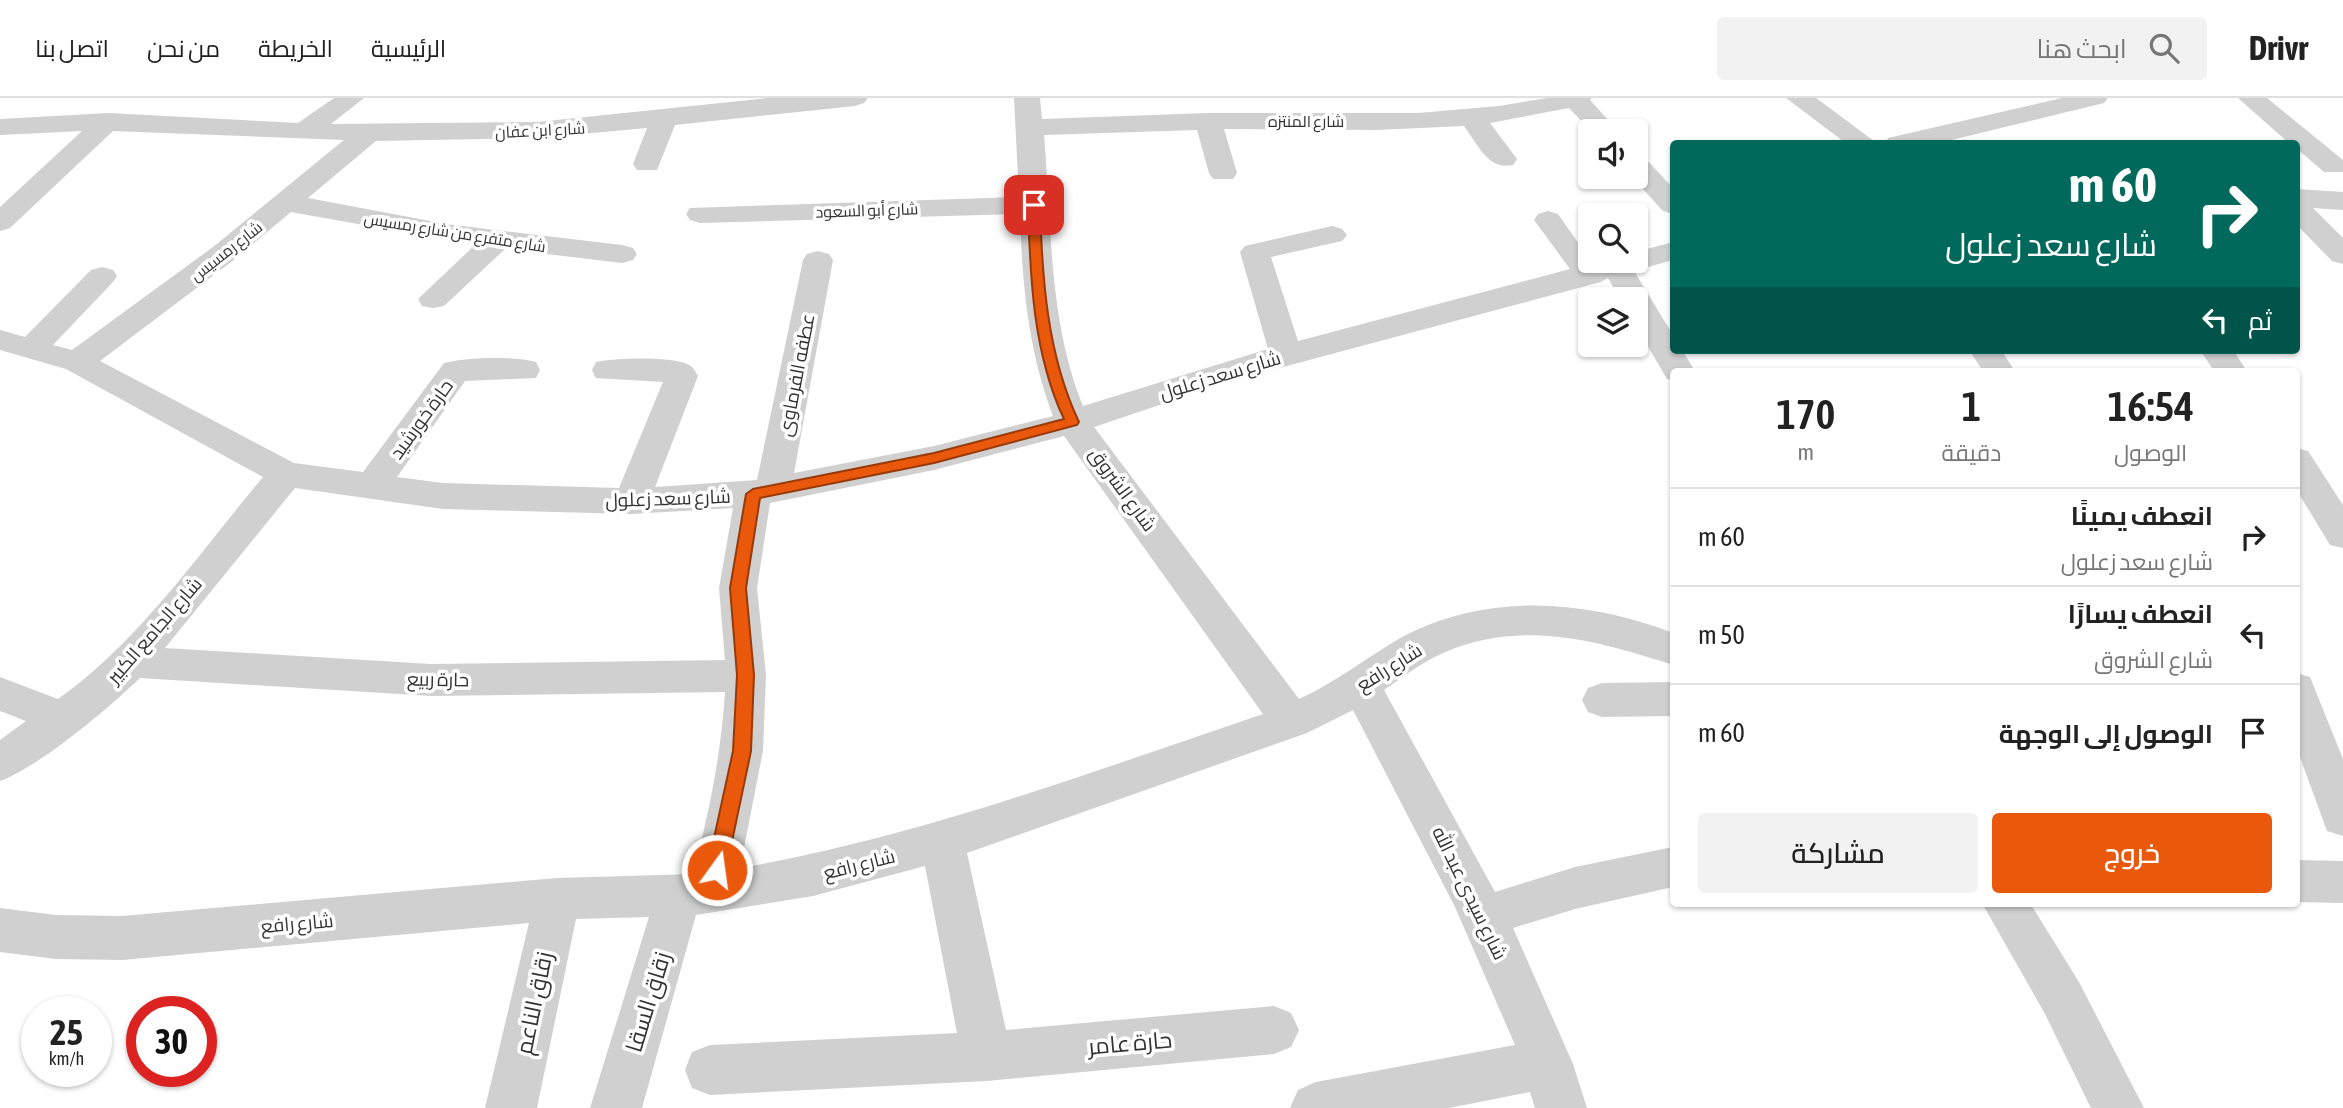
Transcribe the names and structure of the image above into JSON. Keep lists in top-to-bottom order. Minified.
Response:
{"streets":{"street":["شارع المنتزه","شارع ابن عفان","شارع أبو السعود","شارع متفرع من شارع رمسيس","شارع رمسيس","عطفه الفرماوى","شارع سعد زعلول","حارة خورشيد","شارع الشروق","شارع الجامع الكبير","شارع رافع","حارة ربيع","شارع سيدى عبد الله","زقاق السقا","زقاق الناعم","حارة عامر"]},"crossings":[["شارع المنتزه","شارع الشروق"],["شارع ابن عفان","شارع رمسيس"],["شارع أبو السعود","شارع الشروق"],["شارع متفرع من شارع رمسيس","شارع رمسيس"],["شارع رمسيس","شارع سعد زعلول"],["عطفه الفرماوى","شارع سعد زعلول"],["عطفه الفرماوى","حارة ربيع"],["عطفه الفرماوى","زقاق السقا"],["شارع سعد زعلول","حارة خورشيد"],["شارع سعد زعلول","شارع الشروق"],["شارع سعد زعلول","شارع الجامع الكبير"],["شارع الشروق","شارع رافع"],["شارع الجامع الكبير","حارة ربيع"],["شارع رافع","شارع سيدى عبد الله"],["شارع رافع","زقاق السقا"],["شارع رافع","زقاق الناعم"],["حارة ربيع","زقاق السقا"]],"page":{"header":"Drivr","search":"ابحث هنا","nav":["الرئيسية","الخريطة","من نحن","اتصل بنا"],"turn":["60 m","شارع سعد زعلول"],"then":"ثم","eta":["16:54","الوصول","1","دقيقة","170","m"],"list":[{"name":"انعطف يمينًا","note":"شارع سعد زعلول","value":"60 m"},{"name":"انعطف يسارًا","note":"شارع الشروق","value":"50 m"},{"name":"الوصول إلى الوجهة","value":"60 m"}],"buttons":["خروج","مشاركة"],"speed":"25 km/h","limit":"30"}}
